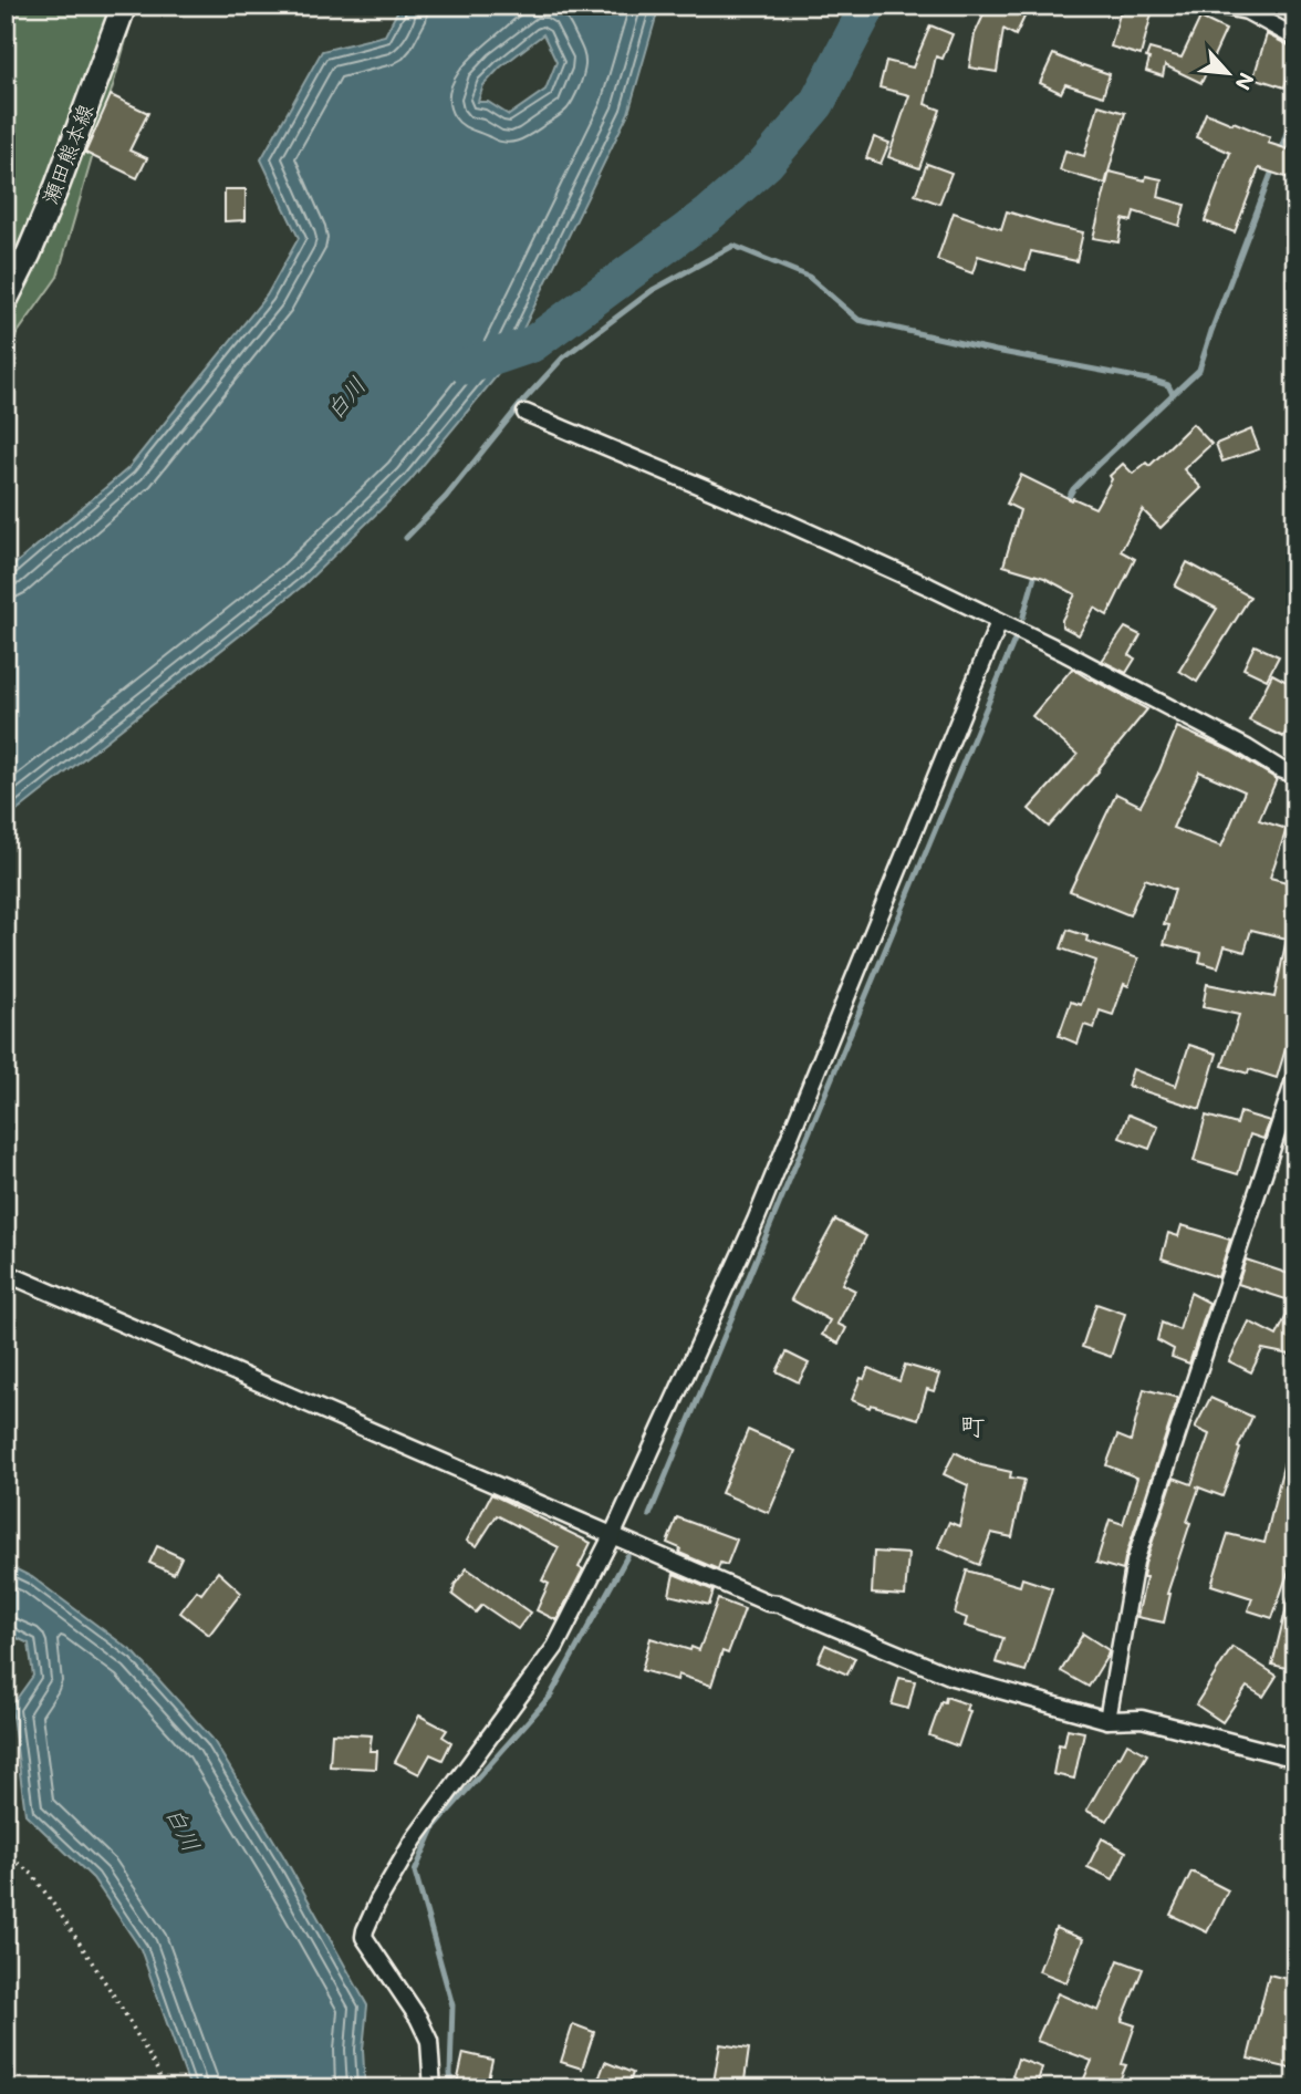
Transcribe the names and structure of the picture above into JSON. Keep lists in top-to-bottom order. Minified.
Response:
{"streets":{"main road":["瀬田熊本線"]},"districts":["町"],"water":["白川"],"north":"bottom right"}
